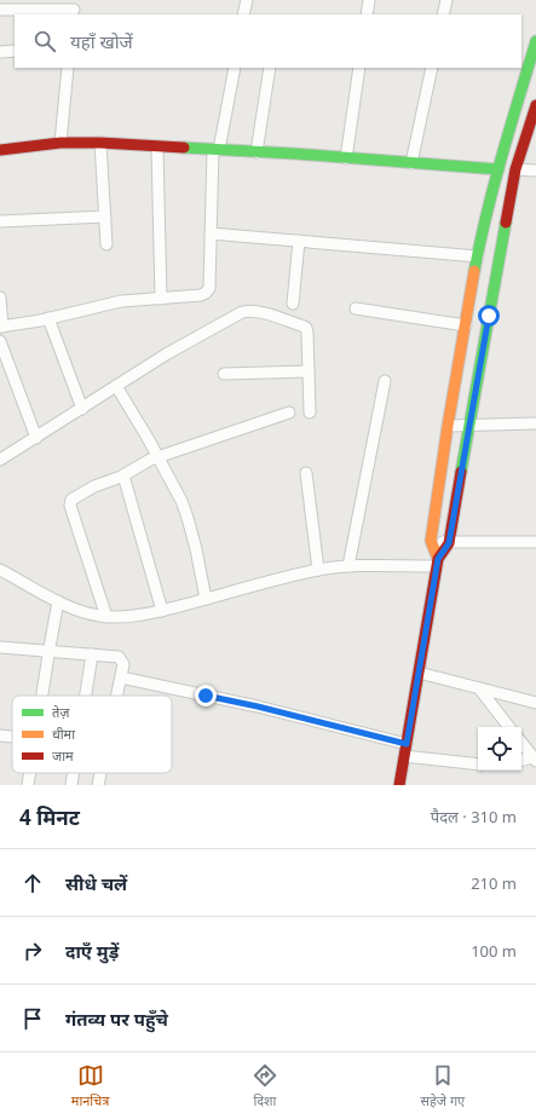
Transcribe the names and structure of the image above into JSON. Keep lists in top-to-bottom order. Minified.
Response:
{"legend":["तेज़","धीमा","जाम"],"page":{"search":"यहाँ खोजें","heading":["4 मिनट","पैदल · 310 m"],"list":[["सीधे चलें","210 m"],["दाएँ मुड़ें","100 m"],"गंतव्य पर पहुँचे"],"nav":["मानचित्र","दिशा","सहेजे गए"]}}
